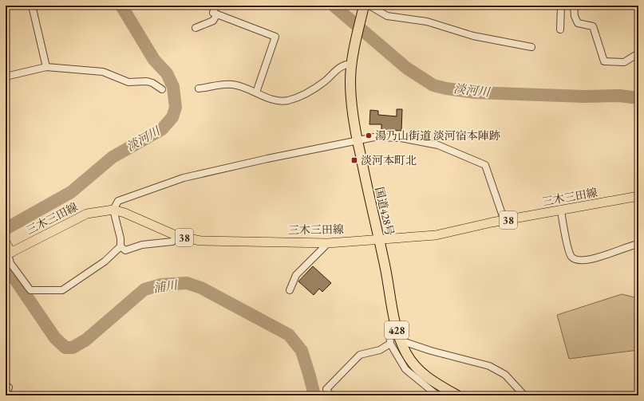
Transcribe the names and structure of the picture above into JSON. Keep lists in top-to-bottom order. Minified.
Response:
{"streets":{"highway":["国道428号","428"],"main road":["三木三田線","38"]},"crossings":[["三木三田線","国道428号"]],"water":["淡河川","浦川"],"places":{"other":["湯乃山街道 淡河宿本陣跡"],"transit":["淡河本町北"]}}
